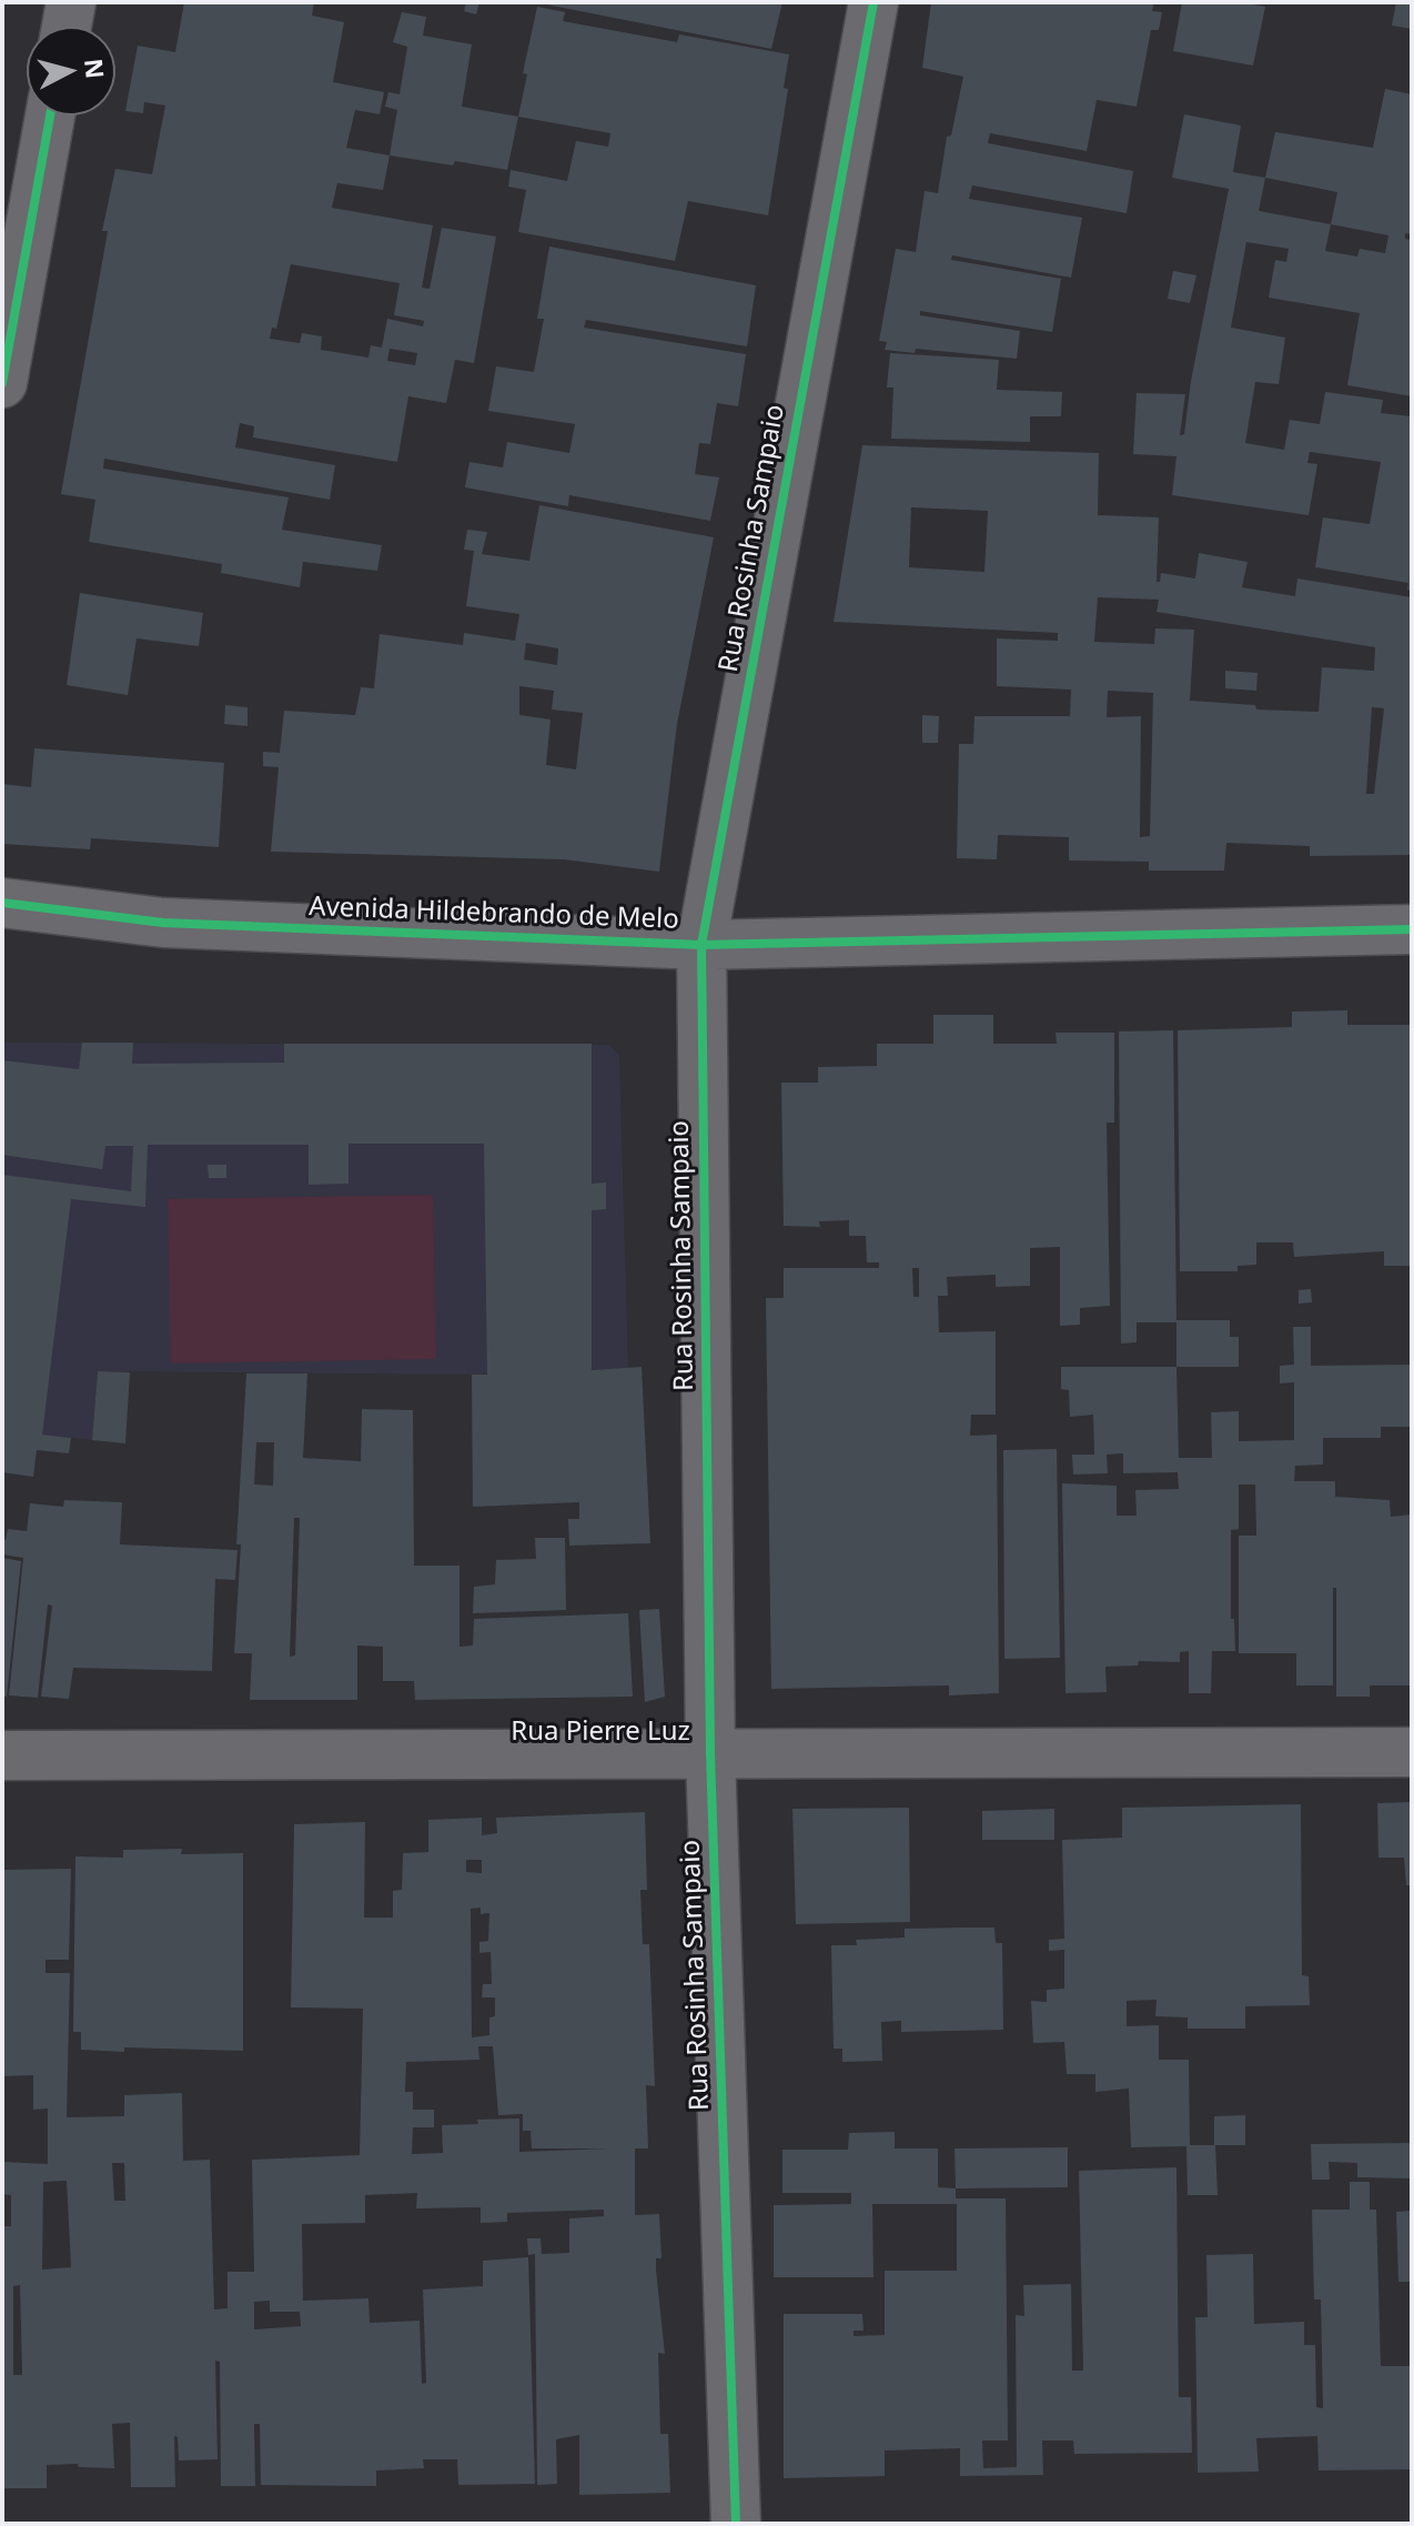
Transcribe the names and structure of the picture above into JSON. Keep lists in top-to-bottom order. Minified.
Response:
{"streets":{"street":["Rua Rosinha Sampaio","Avenida Hildebrando de Melo","Rua Pierre Luz"]},"crossings":[["Rua Rosinha Sampaio","Avenida Hildebrando de Melo"],["Rua Rosinha Sampaio","Rua Pierre Luz"]],"north":"right"}
